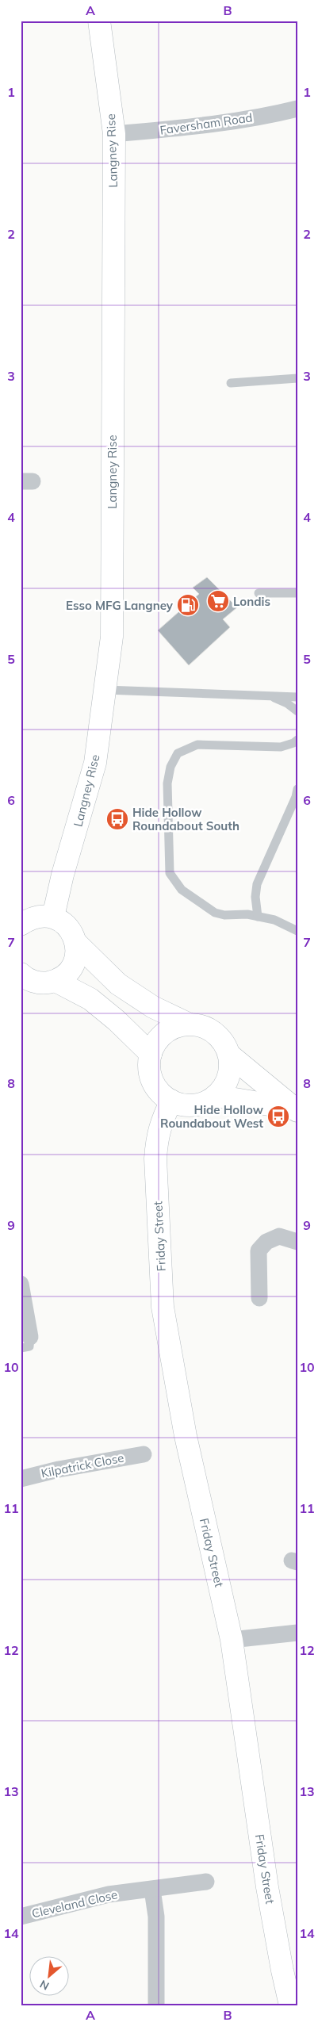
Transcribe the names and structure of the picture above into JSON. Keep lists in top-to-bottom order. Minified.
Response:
{"streets":{"main road":["Langney Rise","Friday Street"],"street":["Faversham Road","Kilpatrick Close","Cleveland Close"]},"crossings":[["Faversham Road","Langney Rise"]],"places":{"supermarket":["Londis"],"fuel station":["Esso MFG Langney"],"bus stop":["Hide Hollow Roundabout South","Hide Hollow Roundabout West"]},"north":"bottom left","grid":{"columns":["A","B"],"rows":["1","2","3","4","5","6","7","8","9","10","11","12","13","14"]}}
